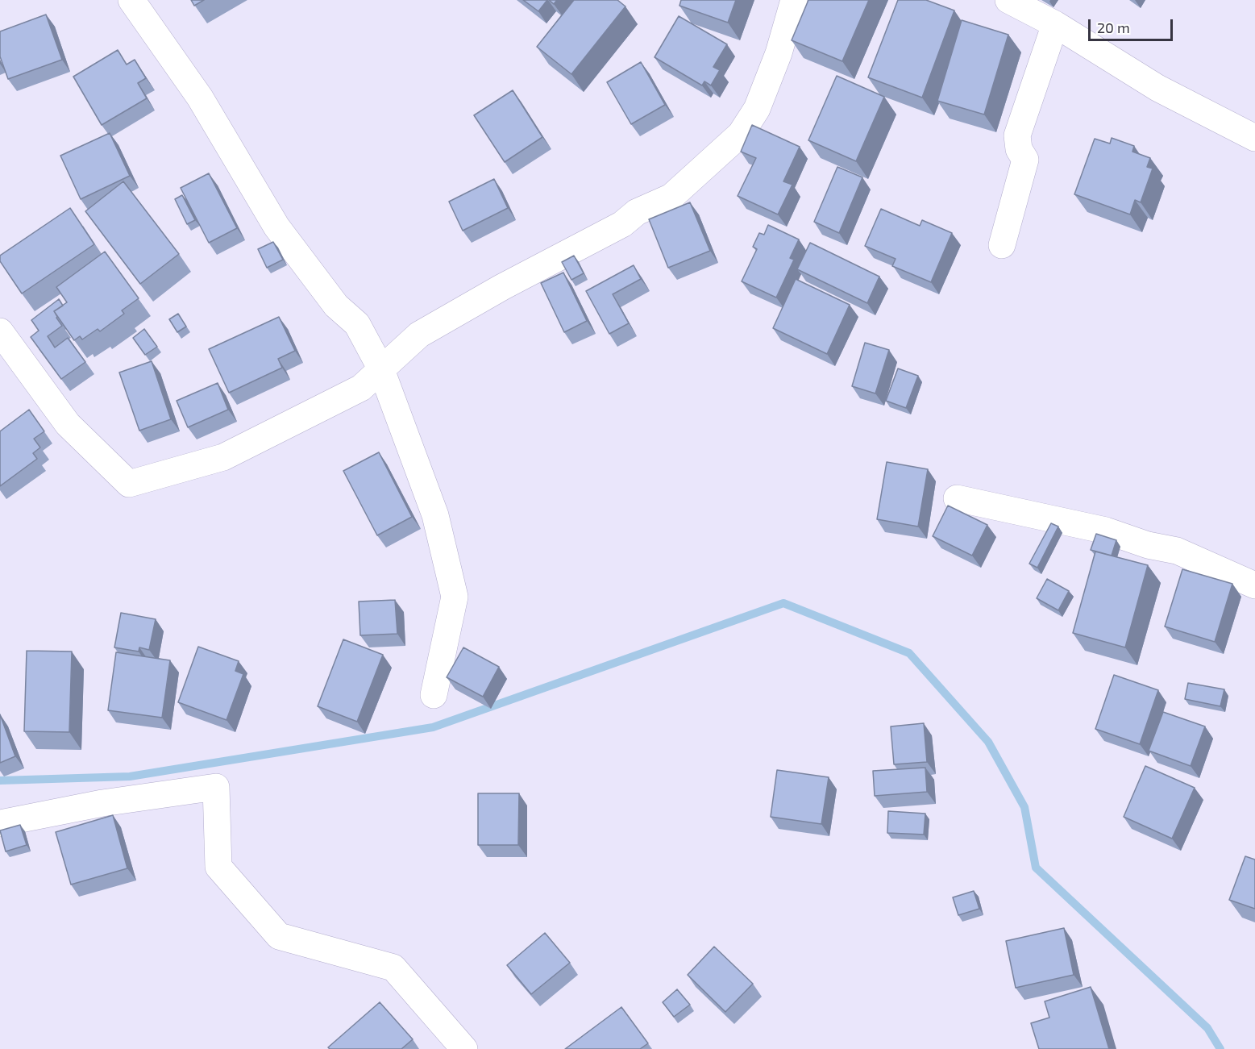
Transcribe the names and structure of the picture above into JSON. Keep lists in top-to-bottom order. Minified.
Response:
{"scale_bar":"20 m"}
